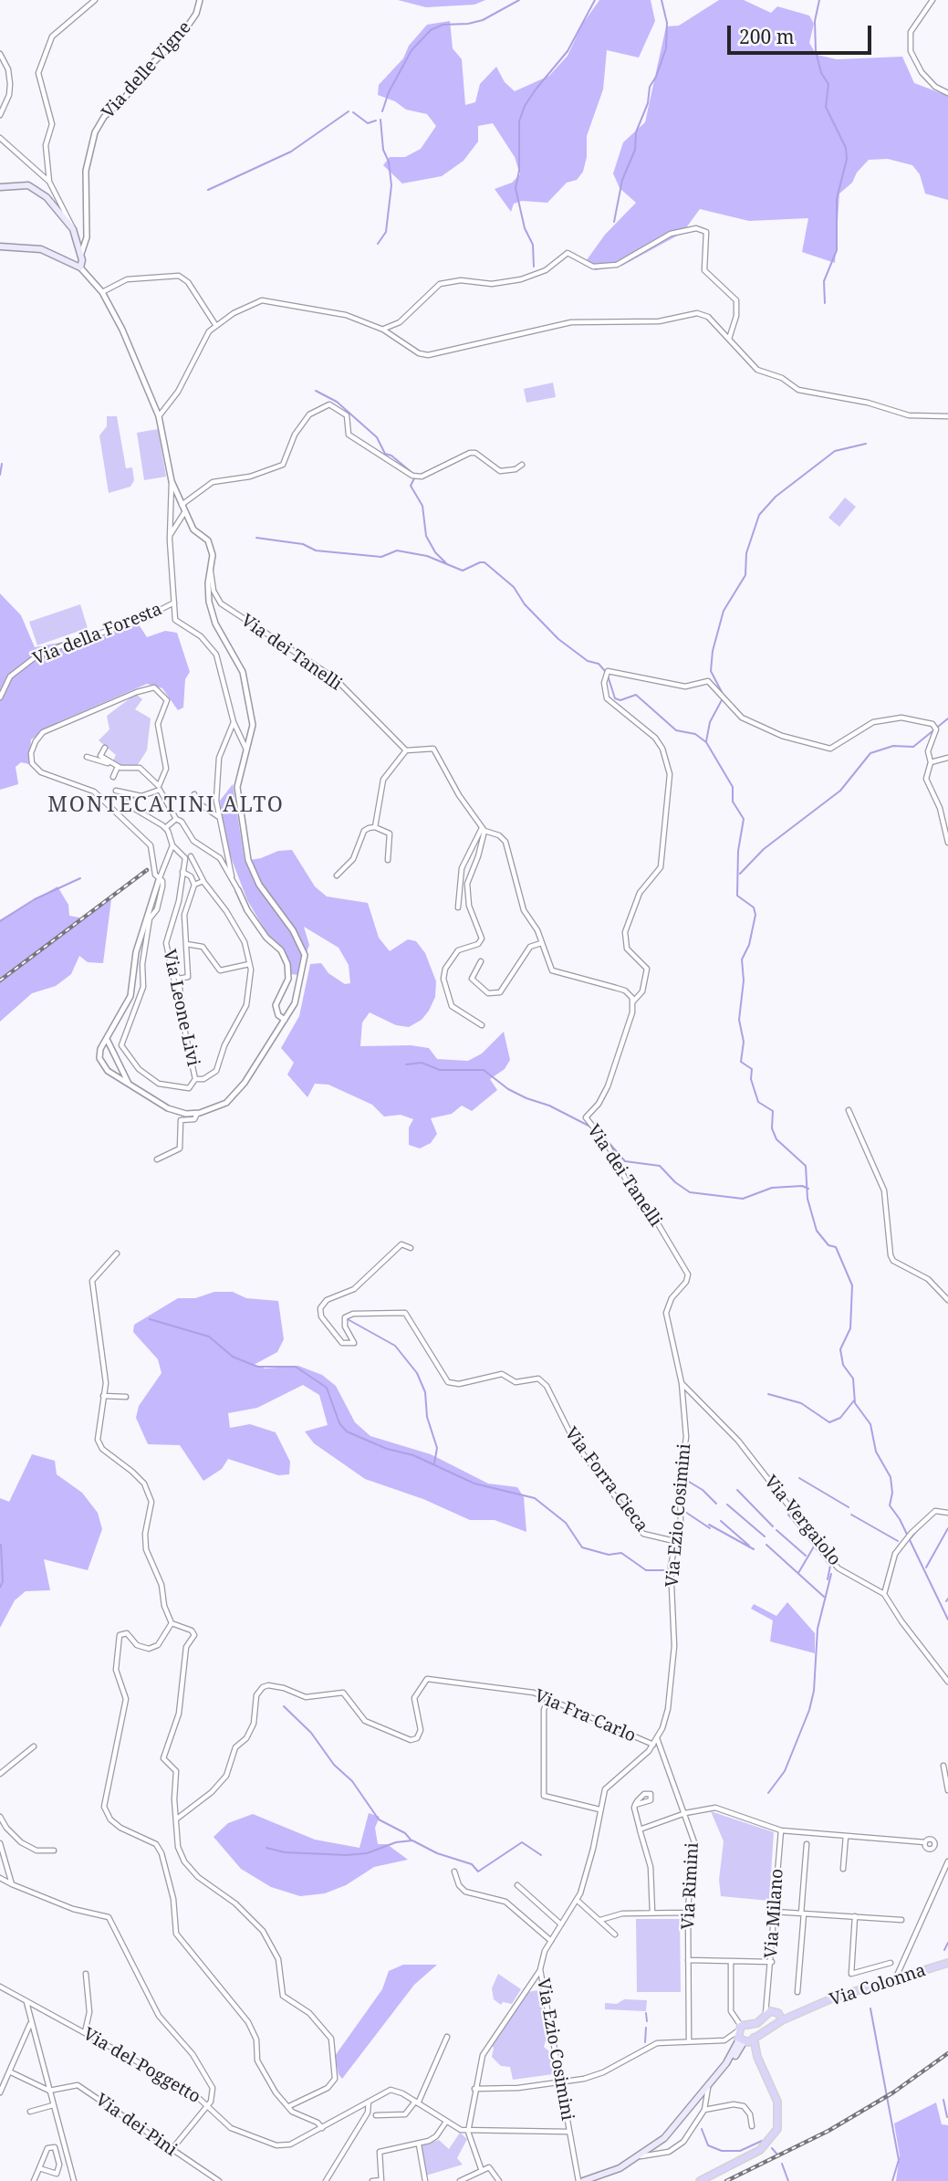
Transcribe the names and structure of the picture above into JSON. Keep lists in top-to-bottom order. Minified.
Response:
{"streets":{"main road":["Via Colonna"],"street":["Via delle Vigne","Via della Foresta","Via dei Tanelli","Via Leone Livi","Via Forra Cieca","Via Ezio Cosimini","Via Vergaiolo","Via Fra Carlo","Via Rimini","Via Milano","Via del Poggetto","Via dei Pini"]},"crossings":[["Via dei Tanelli","Via Ezio Cosimini"],["Via dei Tanelli","Via Vergaiolo"],["Via Forra Cieca","Via Ezio Cosimini"],["Via Ezio Cosimini","Via Vergaiolo"],["Via Ezio Cosimini","Via Fra Carlo"],["Via Ezio Cosimini","Via Rimini"],["Via Ezio Cosimini","Via del Poggetto"]],"districts":["MONTECATINI ALTO"],"scale_bar":"200 m"}
